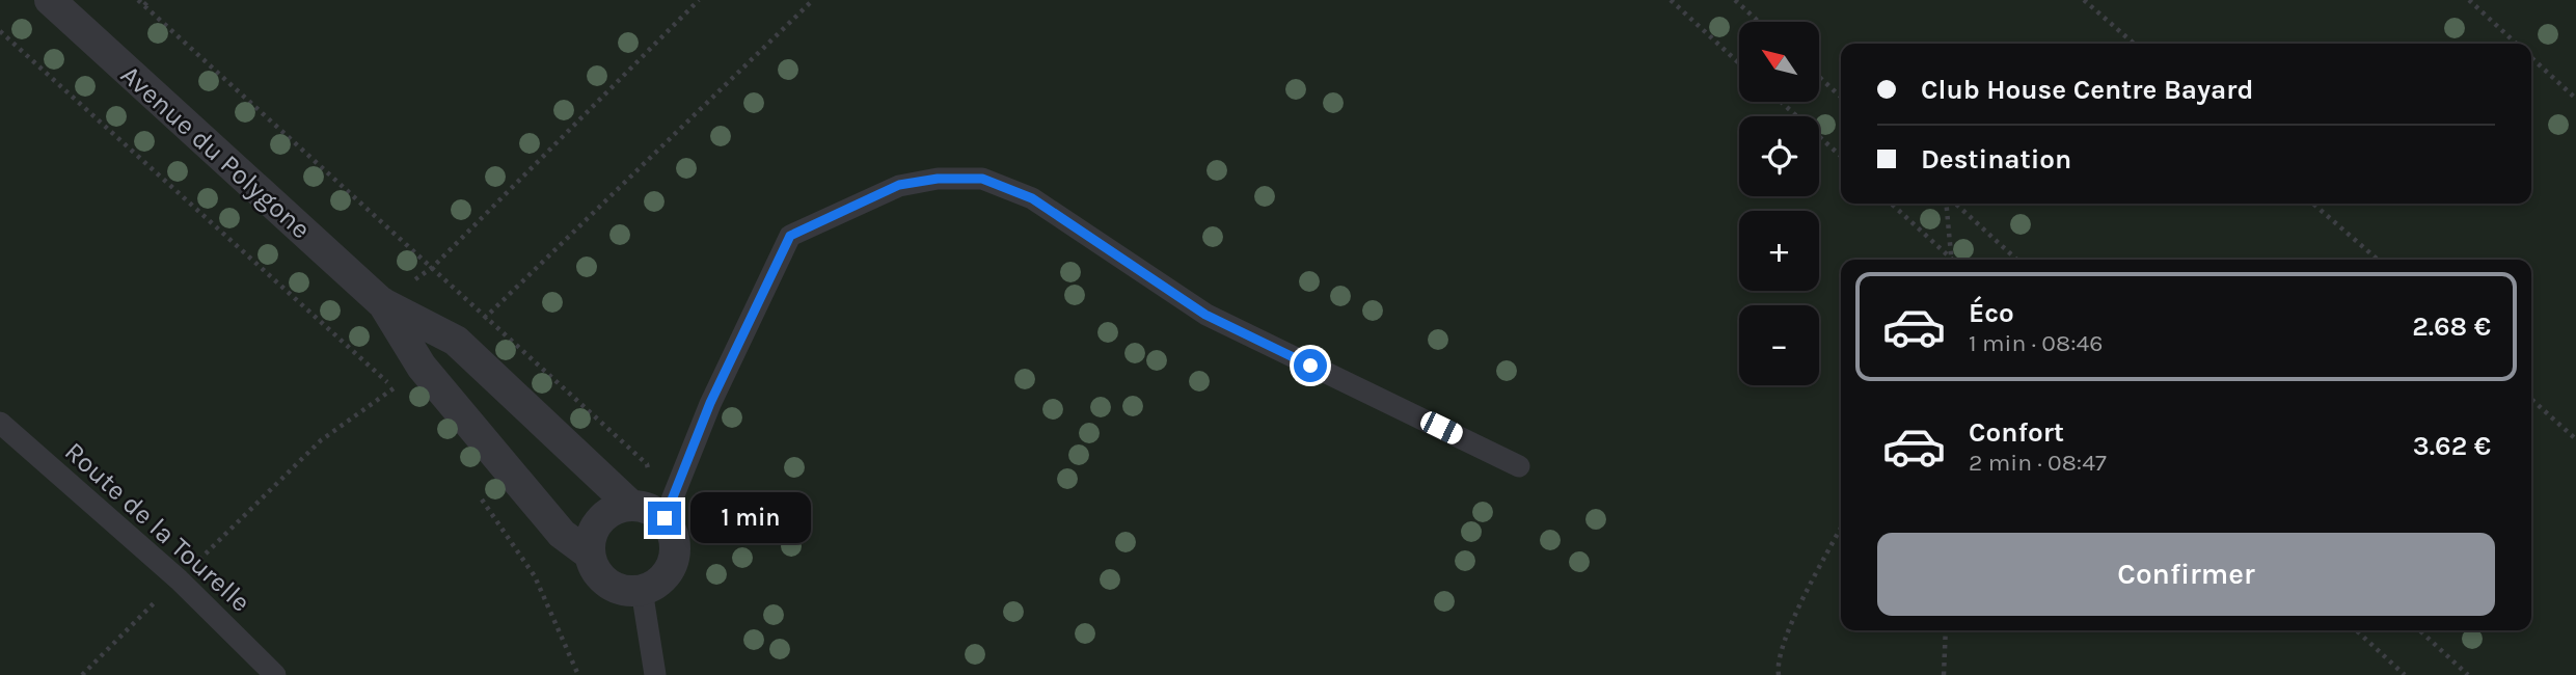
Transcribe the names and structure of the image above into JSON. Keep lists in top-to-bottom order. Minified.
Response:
{"streets":{"street":["Avenue du Polygone"],"lane":["Route de la Tourelle"]},"north":"top left","page":{"map_buttons":["+","−"],"banner":["Club House Centre Bayard","Destination"],"list":[{"name":"Éco","note":"1 min · 08:46","value":"2.68 €"},{"name":"Confort","note":"2 min · 08:47","value":"3.62 €"}],"bubble":"1 min","buttons":"Confirmer"}}
